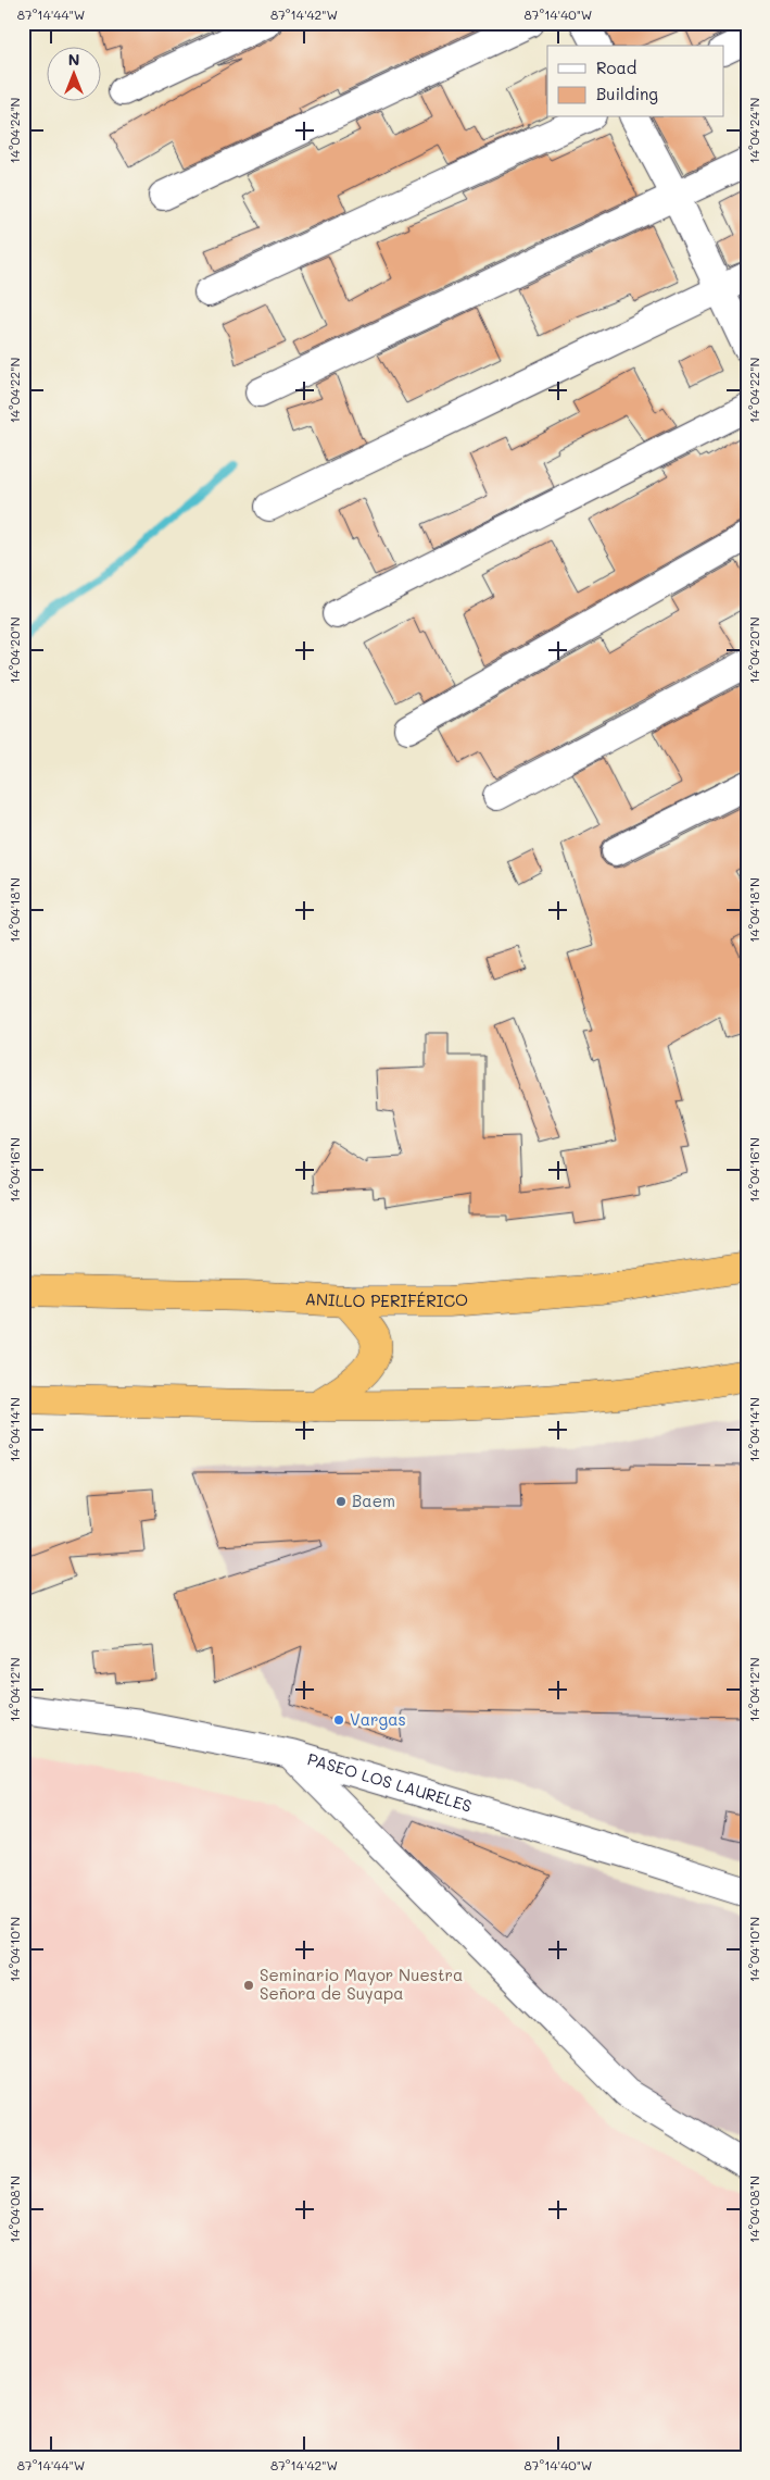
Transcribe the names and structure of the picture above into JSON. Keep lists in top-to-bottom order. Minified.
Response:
{"streets":{"highway":["ANILLO PERIFÉRICO"],"street":["PASEO LOS LAURELES"]},"places":["Baem","Vargas","Seminario Mayor Nuestra Señora de Suyapa"],"legend":["Road","Building"],"north":"top","coordinates":["87°14'44\"W","87°14'42\"W","87°14'40\"W","14°04'24\"N","14°04'22\"N","14°04'20\"N","14°04'18\"N","14°04'16\"N","14°04'14\"N","14°04'12\"N","14°04'10\"N","14°04'08\"N"]}
